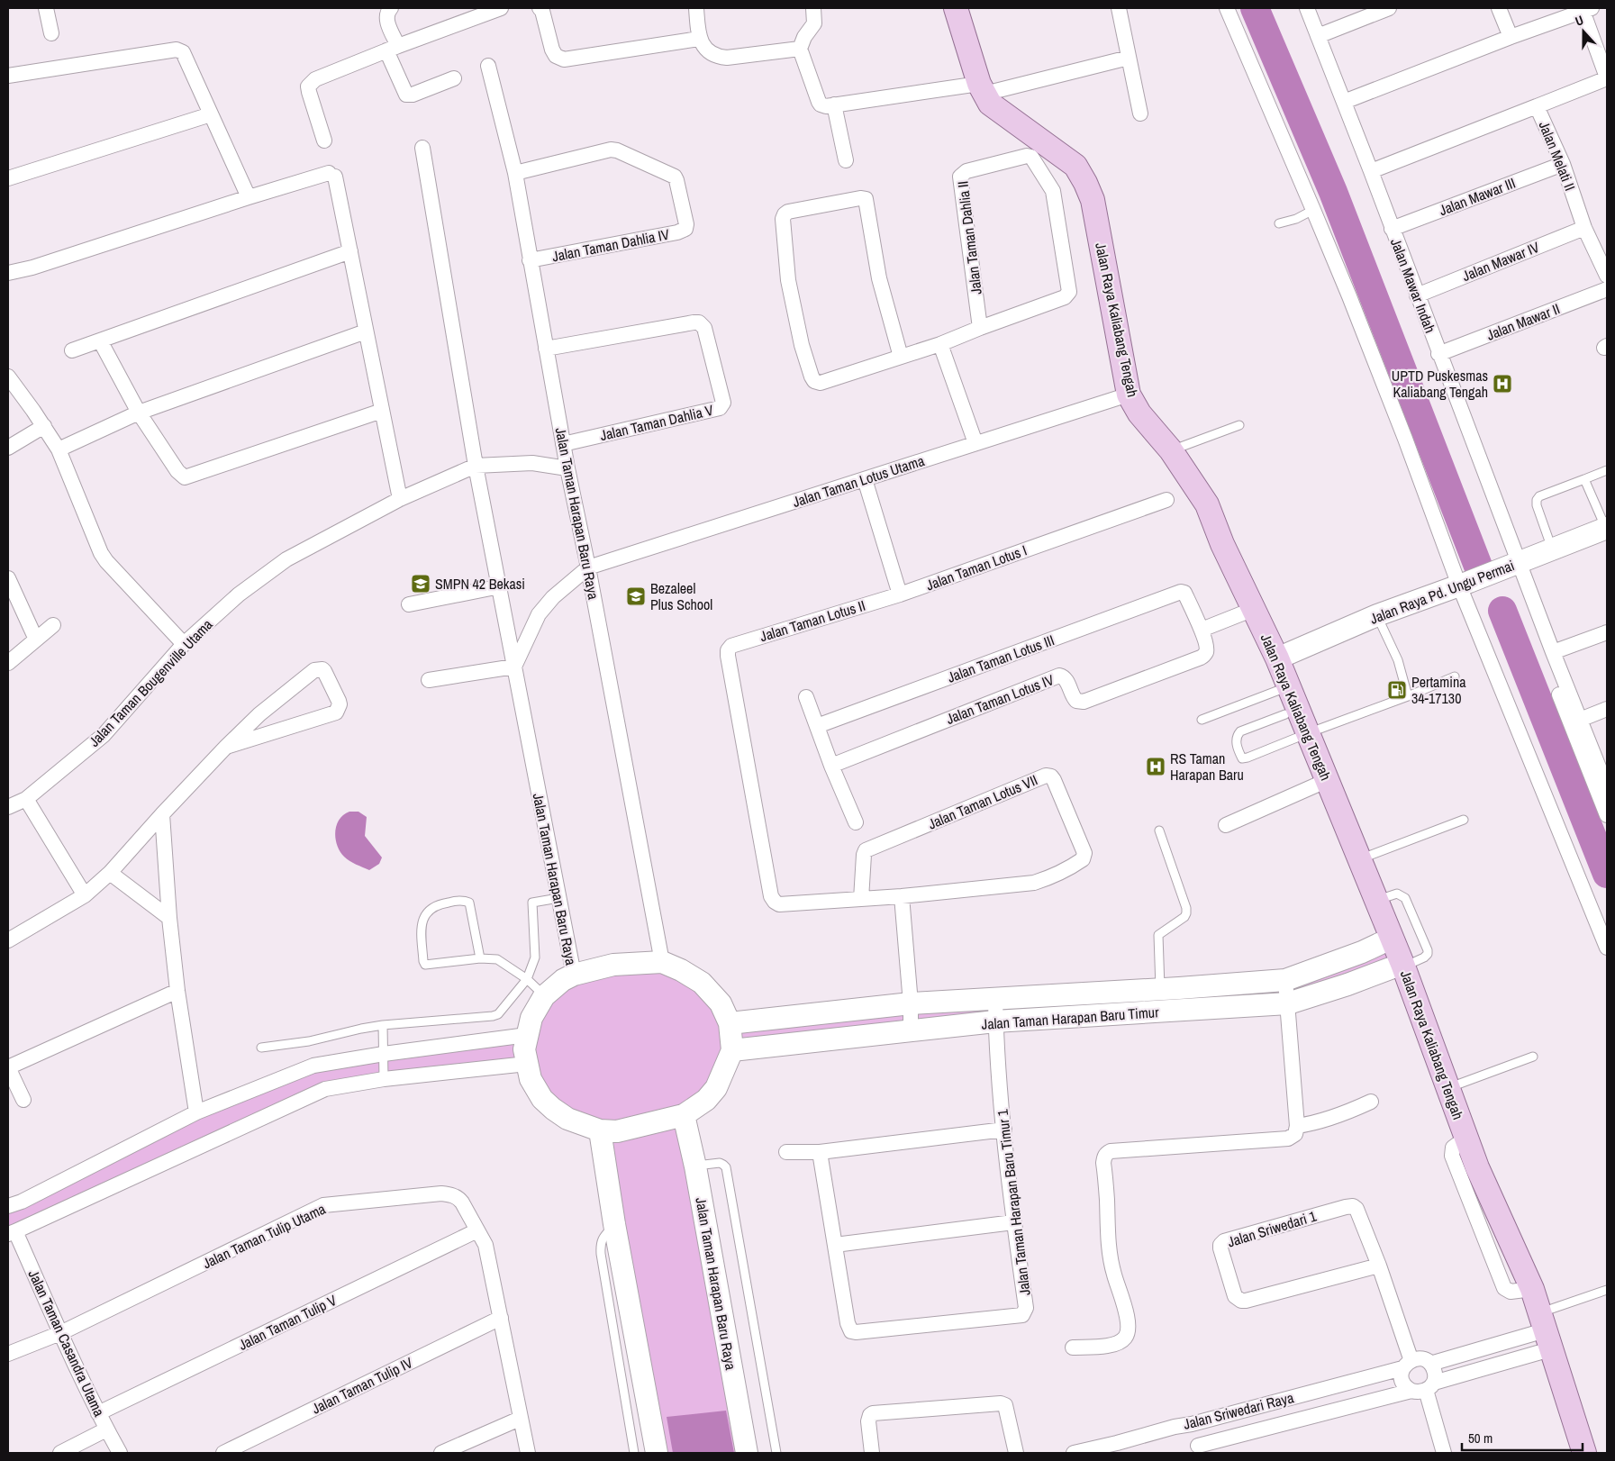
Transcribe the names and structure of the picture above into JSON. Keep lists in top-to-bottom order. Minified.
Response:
{"streets":{"main road":["Jalan Raya Kaliabang Tengah"],"street":["Jalan Melati II","Jalan Mawar III","Jalan Taman Dahlia II","Jalan Taman Dahlia IV","Jalan Mawar IV","Jalan Mawar Indah","Jalan Mawar II","Jalan Taman Dahlia V","Jalan Taman Lotus Utama","Jalan Taman Harapan Baru Raya","Jalan Taman Lotus I","Jalan Raya Pd. Ungu Permai","Jalan Taman Lotus II","Jalan Taman Lotus III","Jalan Taman Bougenville Utama","Jalan Taman Lotus IV","Jalan Taman Lotus VII","Jalan Taman Harapan Baru Timur","Jalan Taman Harapan Baru Timur 1","Jalan Sriwedari 1","Jalan Taman Tulip Utama","Jalan Taman Tulip V","Jalan Taman Casandra Utama","Jalan Taman Tulip IV","Jalan Sriwedari Raya"]},"crossings":[["Jalan Melati II","Jalan Mawar III"],["Jalan Melati II","Jalan Mawar IV"],["Jalan Mawar III","Jalan Mawar Indah"],["Jalan Taman Dahlia IV","Jalan Taman Harapan Baru Raya"],["Jalan Mawar IV","Jalan Mawar Indah"],["Jalan Mawar Indah","Jalan Mawar II"],["Jalan Mawar Indah","Jalan Raya Pd. Ungu Permai"],["Jalan Raya Kaliabang Tengah","Jalan Taman Lotus Utama"],["Jalan Raya Kaliabang Tengah","Jalan Raya Pd. Ungu Permai"],["Jalan Raya Kaliabang Tengah","Jalan Taman Harapan Baru Timur"],["Jalan Raya Kaliabang Tengah","Jalan Sriwedari Raya"],["Jalan Taman Dahlia V","Jalan Taman Harapan Baru Raya"],["Jalan Taman Lotus Utama","Jalan Taman Harapan Baru Raya"],["Jalan Taman Harapan Baru Raya","Jalan Taman Bougenville Utama"],["Jalan Taman Lotus I","Jalan Taman Lotus II"],["Jalan Taman Lotus II","Jalan Taman Lotus VII"],["Jalan Taman Lotus III","Jalan Taman Lotus IV"],["Jalan Taman Harapan Baru Timur","Jalan Taman Harapan Baru Timur 1"],["Jalan Sriwedari 1","Jalan Sriwedari Raya"],["Jalan Taman Tulip Utama","Jalan Taman Tulip V"],["Jalan Taman Tulip Utama","Jalan Taman Casandra Utama"],["Jalan Taman Tulip Utama","Jalan Taman Tulip IV"],["Jalan Taman Tulip V","Jalan Taman Casandra Utama"]],"places":{"hospital":["UPTD Puskesmas Kaliabang Tengah","RS Taman Harapan Baru"],"school or university":["SMPN 42 Bekasi","Bezaleel Plus School"],"fuel station":["Pertamina 34-17130"]},"scale_bar":"50 m","north":"top"}
